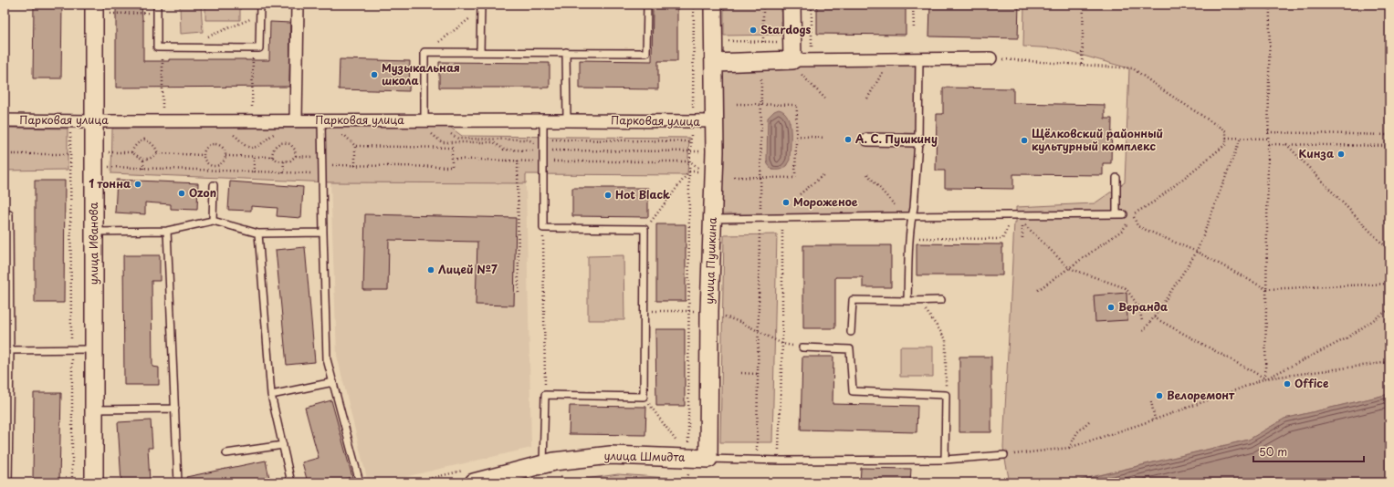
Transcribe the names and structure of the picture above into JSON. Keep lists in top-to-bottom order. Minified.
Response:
{"streets":{"street":["Парковая улица","улица Иванова","улица Пушкина","улица Шмидта"]},"crossings":[["Парковая улица","улица Иванова"],["Парковая улица","улица Пушкина"],["улица Пушкина","улица Шмидта"]],"places":["Stardogs","Музыкальная школа","А. С. Пушкину","Щёлковский районный культурный комплекс","Кинза","1 тонна","Ozon","Hot Black","Мороженое","Лицей №7","Веранда","Office","Велоремонт"],"scale_bar":"50 m"}
